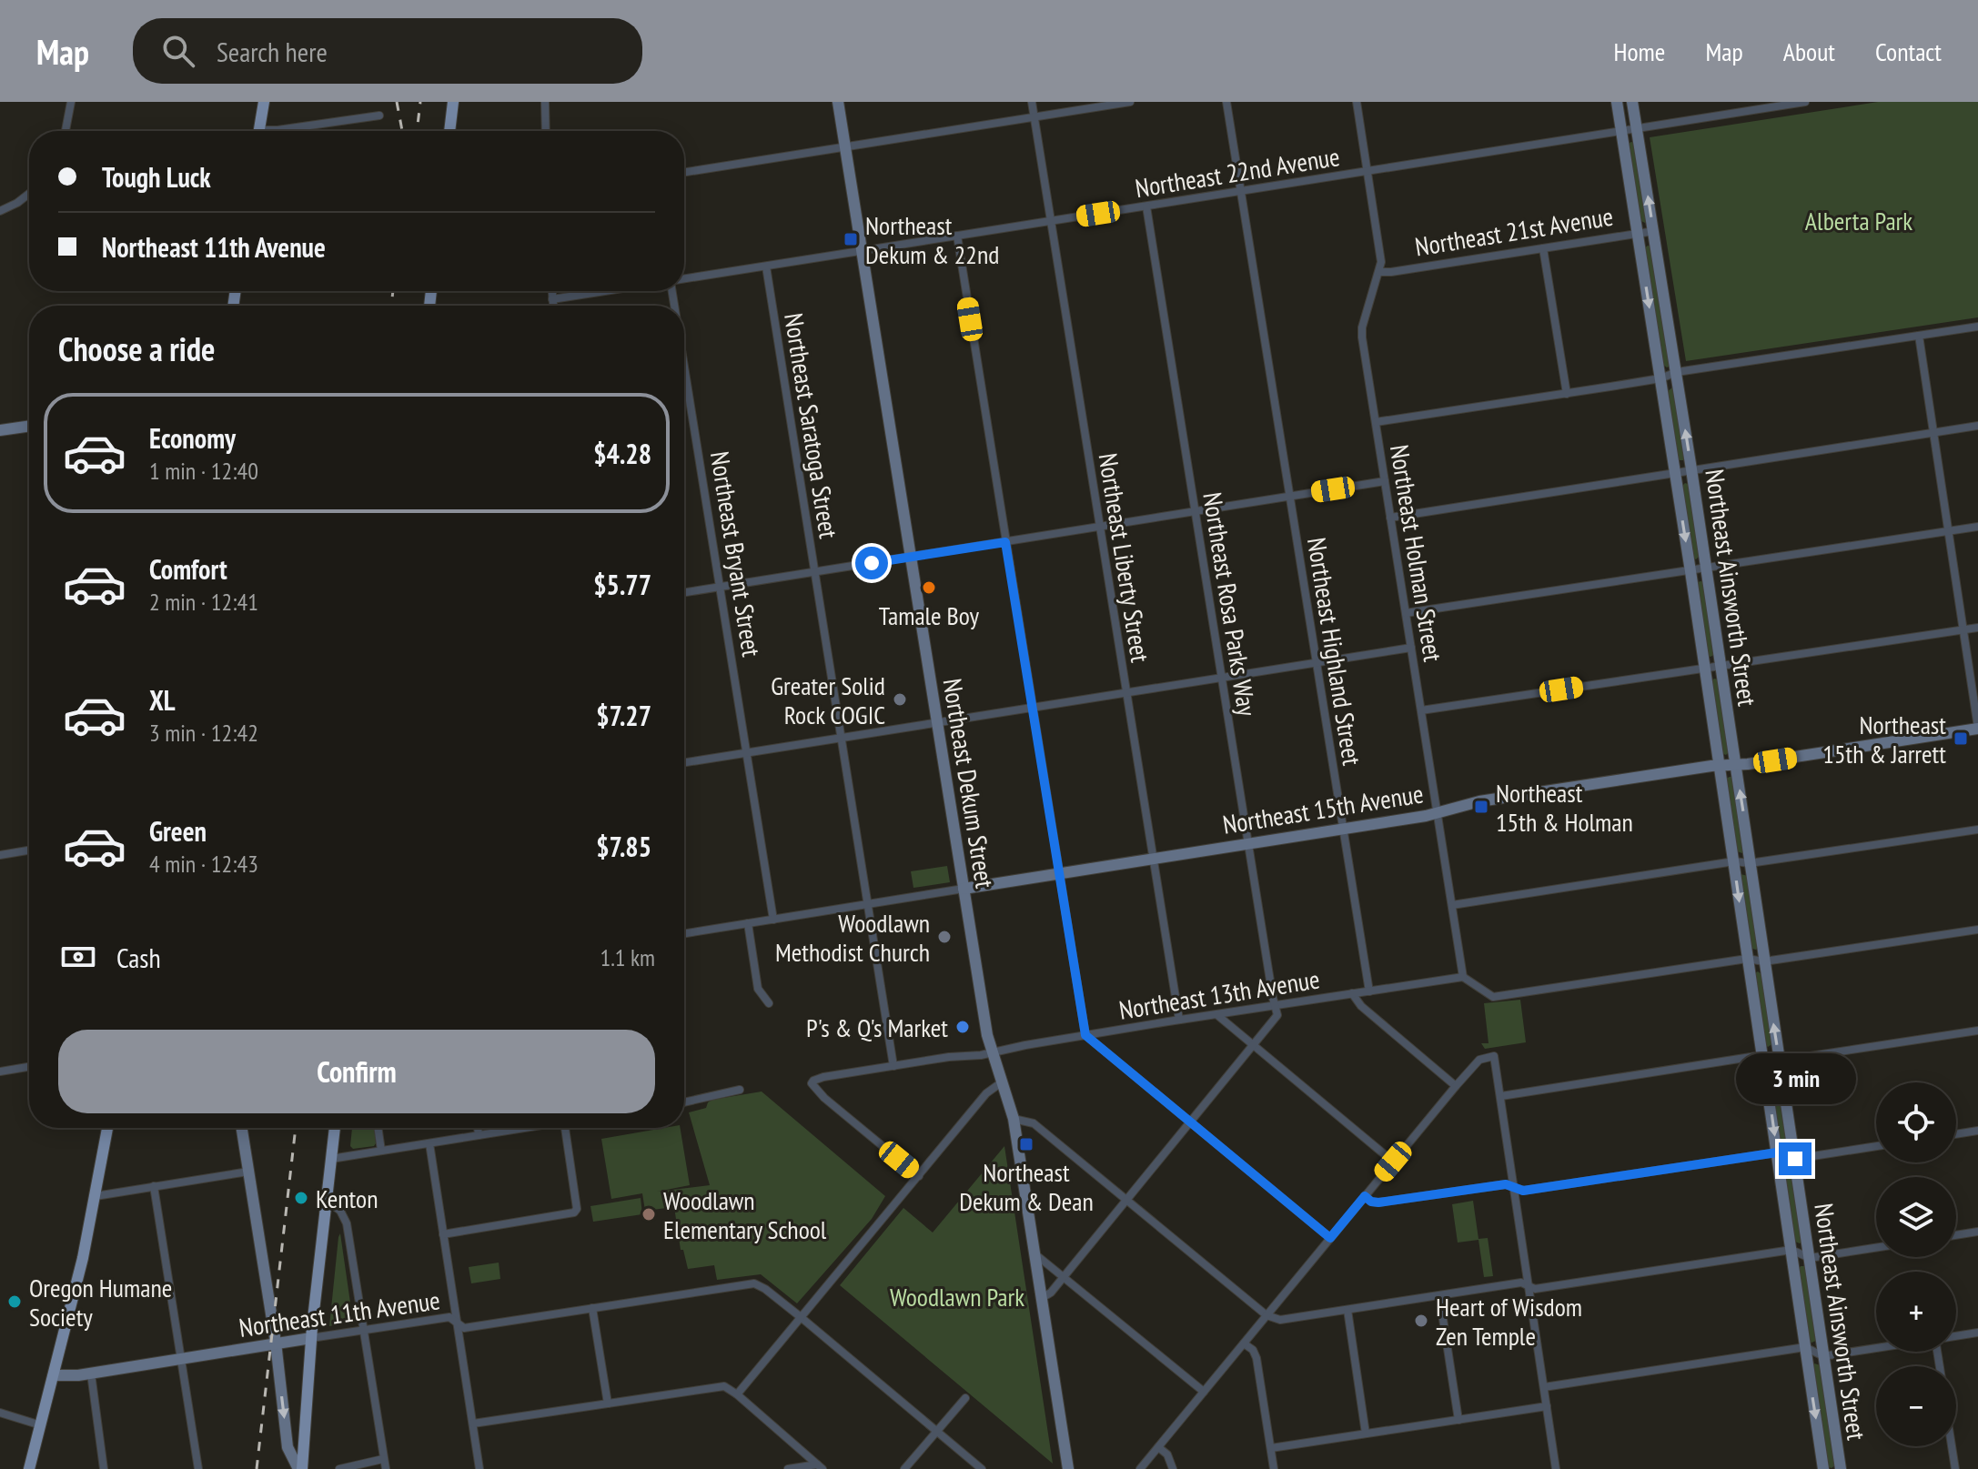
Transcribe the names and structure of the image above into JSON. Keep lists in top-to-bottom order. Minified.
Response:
{"streets":{"street":["Northeast 22nd Avenue","Northeast 21st Avenue","Northeast Saratoga Street","Northeast Holman Street","Northeast Bryant Street","Northeast Liberty Street","Northeast Ainsworth Street","Northeast Rosa Parks Way","Northeast Highland Street","Northeast Dekum Street","Northeast 15th Avenue","Northeast 13th Avenue","Northeast 11th Avenue"]},"crossings":[["Northeast 22nd Avenue","Northeast Saratoga Street"],["Northeast 22nd Avenue","Northeast Holman Street"],["Northeast 22nd Avenue","Northeast Liberty Street"],["Northeast 22nd Avenue","Northeast Ainsworth Street"],["Northeast 22nd Avenue","Northeast Rosa Parks Way"],["Northeast 22nd Avenue","Northeast Highland Street"],["Northeast 22nd Avenue","Northeast Dekum Street"],["Northeast 21st Avenue","Northeast Holman Street"],["Northeast 21st Avenue","Northeast Ainsworth Street"],["Northeast Saratoga Street","Northeast 15th Avenue"],["Northeast Saratoga Street","Northeast 13th Avenue"],["Northeast Holman Street","Northeast 15th Avenue"],["Northeast Holman Street","Northeast 13th Avenue"],["Northeast Bryant Street","Northeast 15th Avenue"],["Northeast Liberty Street","Northeast 15th Avenue"],["Northeast Liberty Street","Northeast 13th Avenue"],["Northeast Ainsworth Street","Northeast 15th Avenue"],["Northeast Rosa Parks Way","Northeast 15th Avenue"],["Northeast Rosa Parks Way","Northeast 13th Avenue"],["Northeast Highland Street","Northeast 15th Avenue"],["Northeast Highland Street","Northeast 13th Avenue"],["Northeast Dekum Street","Northeast 15th Avenue"],["Northeast Dekum Street","Northeast 13th Avenue"]],"parks":["Alberta Park","Woodlawn Park"],"places":{"transit":["Northeast Dekum & 22nd","Northeast 15th & Jarrett","Northeast 15th & Holman","Northeast Dekum & Dean"],"other":["Tamale Boy","Greater Solid Rock COGIC","Woodlawn Methodist Church","P's & Q's Market","Kenton","Woodlawn Elementary School","Oregon Humane Society","Heart of Wisdom Zen Temple"]},"page":{"header":"Map","search":"Search here","nav":["Home","Map","About","Contact"],"banner":["Tough Luck","Northeast 11th Avenue"],"heading":"Choose a ride","list":[{"name":"Economy","note":"1 min · 12:40","value":"$4.28"},{"name":"Comfort","note":"2 min · 12:41","value":"$5.77"},{"name":"XL","note":"3 min · 12:42","value":"$7.27"},{"name":"Green","note":"4 min · 12:43","value":"$7.85"}],"pay":["Cash","1.1 km"],"buttons":"Confirm","bubble":"3 min","map_buttons":["+","−"]}}
